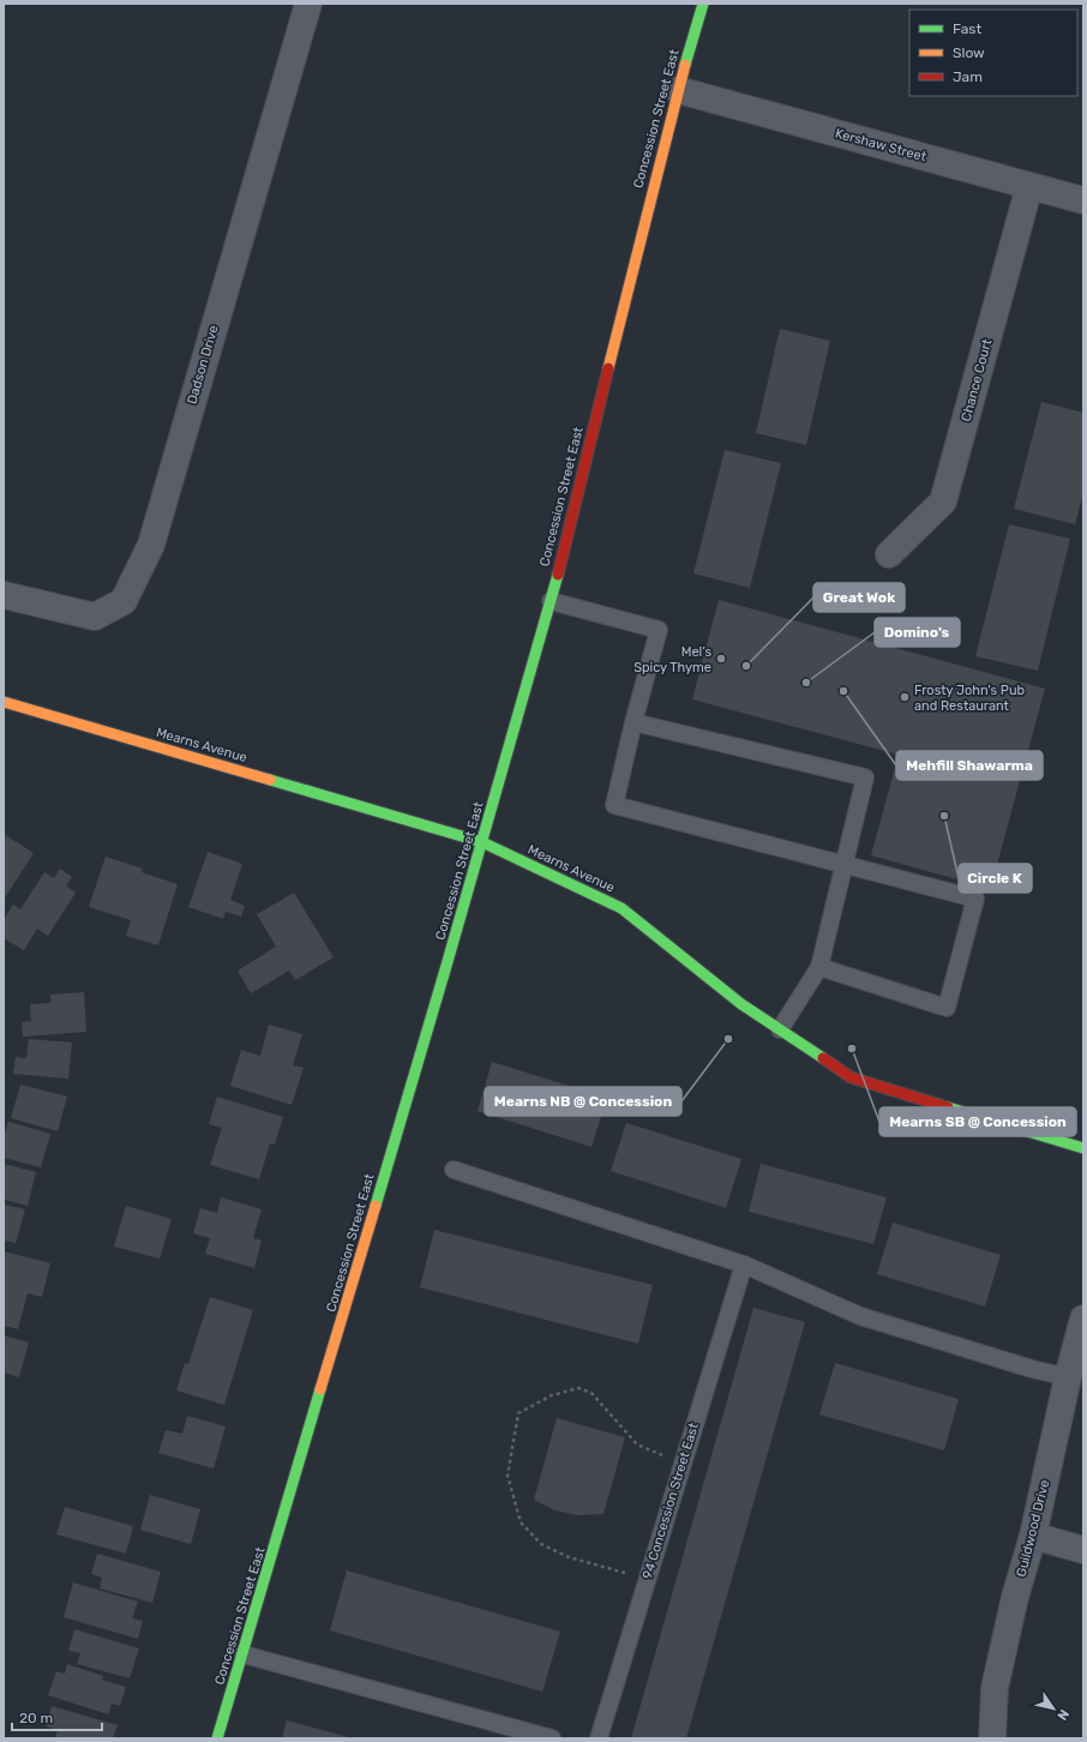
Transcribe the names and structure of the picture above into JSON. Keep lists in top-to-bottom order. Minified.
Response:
{"streets":{"street":["Concession Street East","Kershaw Street","Dadson Drive","Chance Court","Mearns Avenue","Guildwood Drive"],"lane":["94 Concession Street East"]},"crossings":[["Concession Street East","Kershaw Street"],["Concession Street East","Mearns Avenue"],["Kershaw Street","Chance Court"]],"places":["Mel’s Spicy Thyme","Great Wok","Domino's","Mehfill Shawarma","Frosty John's Pub and Restaurant","Circle K","Mearns NB @ Concession","Mearns SB @ Concession"],"legend":["Fast","Slow","Jam"],"scale_bar":"20 m","north":"bottom right"}
